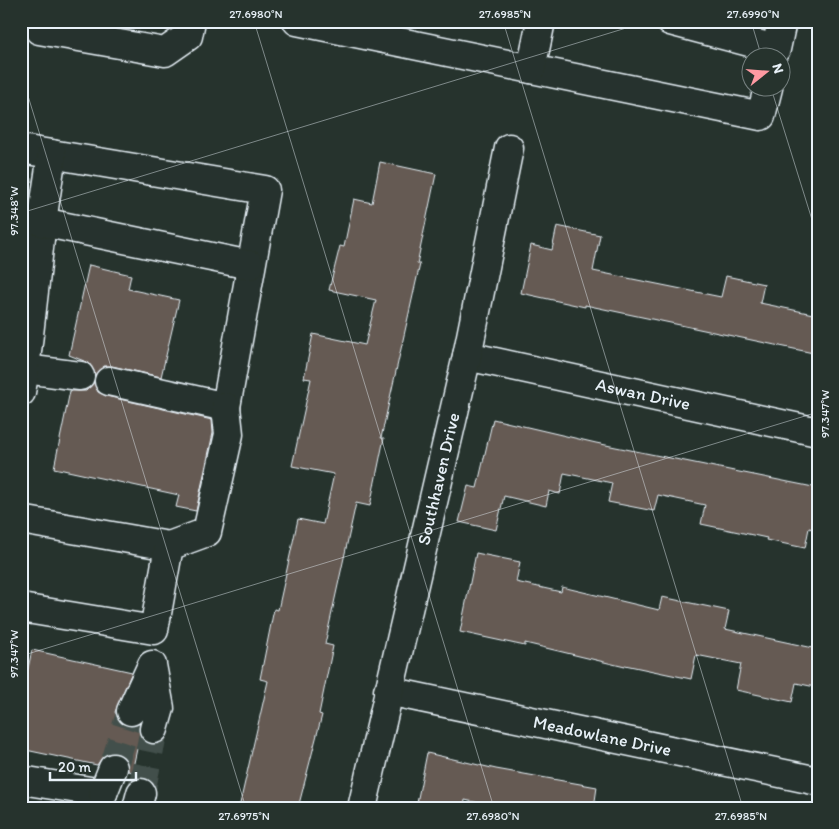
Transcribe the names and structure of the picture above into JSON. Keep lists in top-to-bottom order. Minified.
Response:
{"streets":{"street":["Aswan Drive","Southhaven Drive","Meadowlane Drive"]},"crossings":[["Aswan Drive","Southhaven Drive"],["Southhaven Drive","Meadowlane Drive"]],"scale_bar":"20 m","north":"right","coordinates":["27.6980°N","27.6985°N","27.6990°N","97.348°W","97.347°W","27.6975°N"]}
